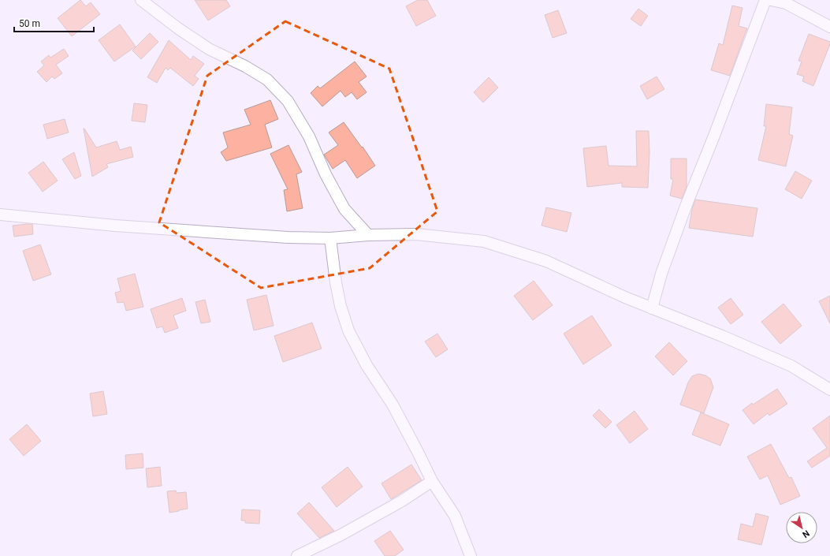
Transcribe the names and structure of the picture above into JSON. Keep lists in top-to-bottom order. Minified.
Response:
{"scale_bar":"50 m","north":"bottom right"}
